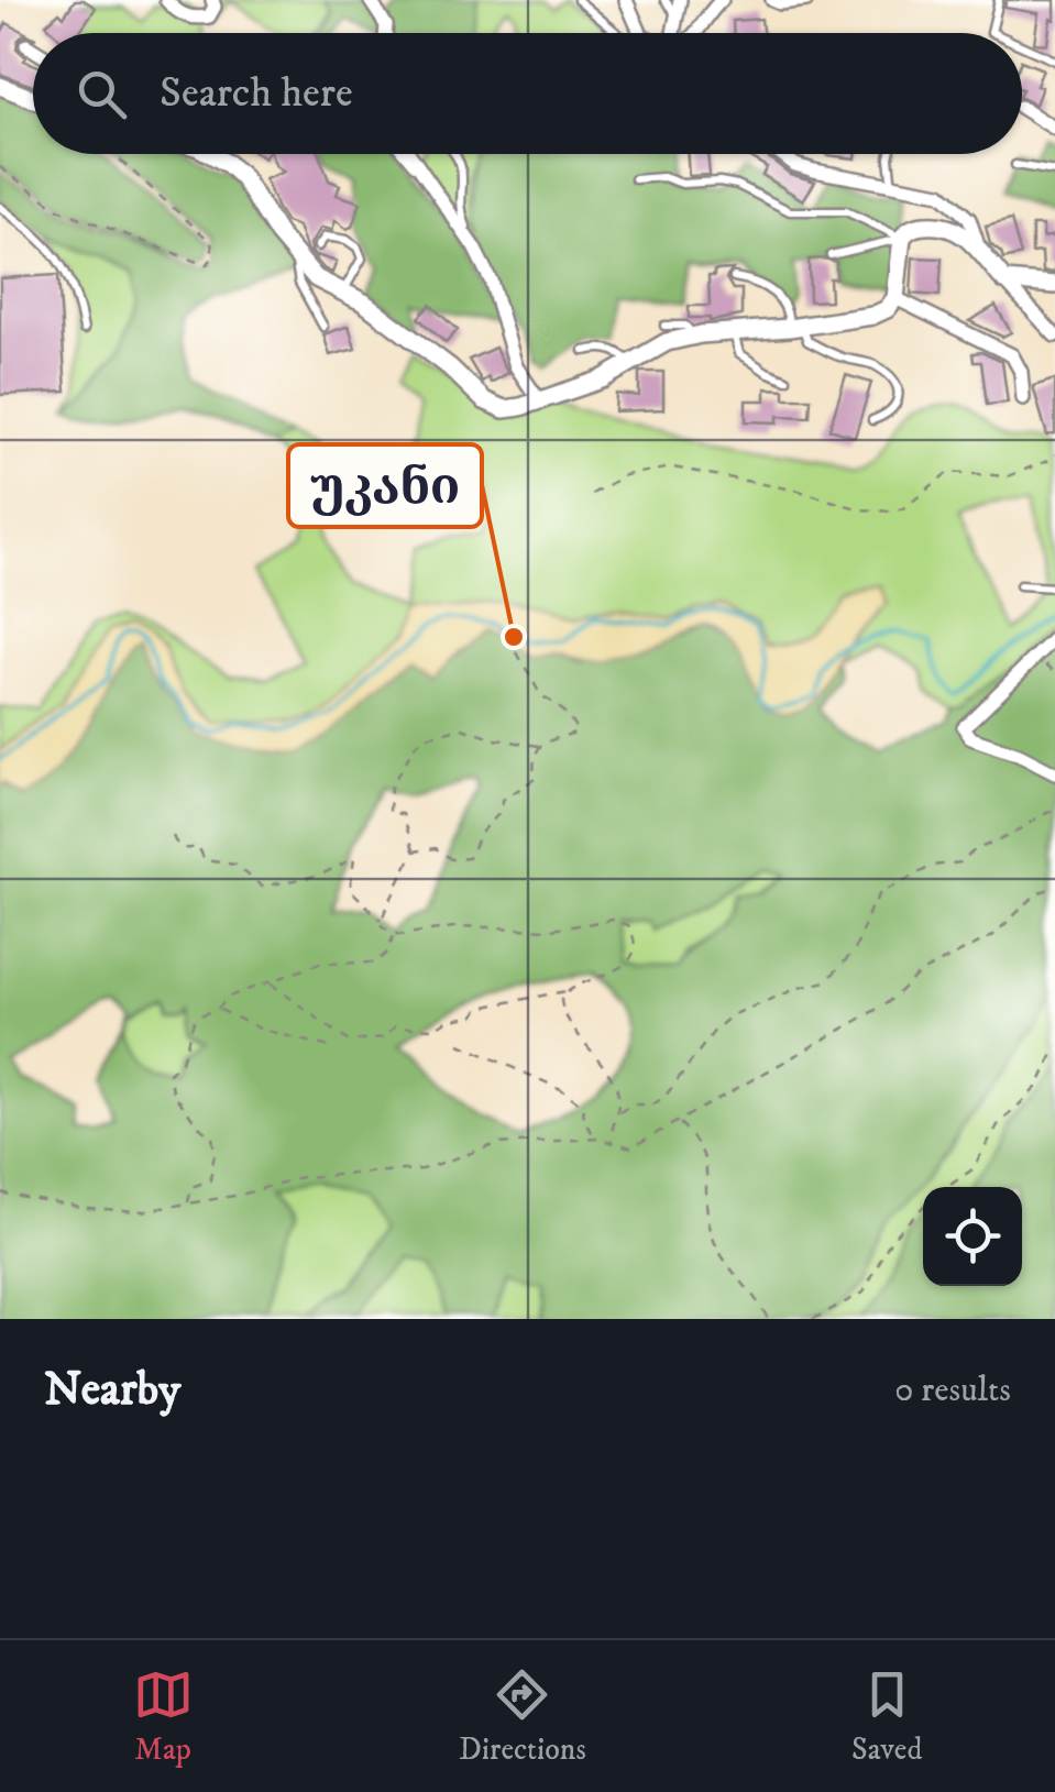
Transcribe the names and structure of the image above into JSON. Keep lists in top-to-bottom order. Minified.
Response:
{"places":["უკანი"],"page":{"search":"Search here","heading":["Nearby","0 results"],"nav":["Map","Directions","Saved"]}}
